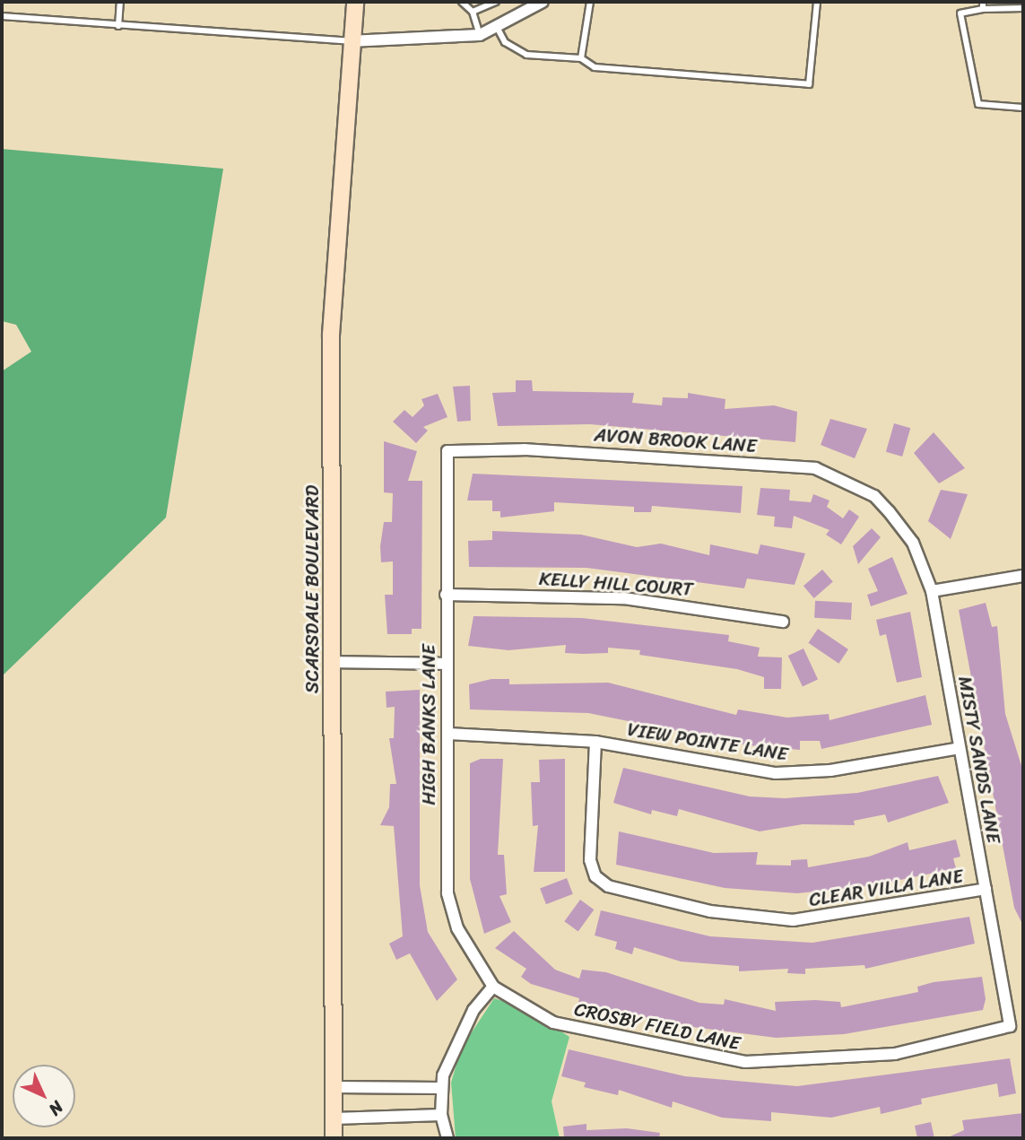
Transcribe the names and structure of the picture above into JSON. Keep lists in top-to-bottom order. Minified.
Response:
{"streets":{"main road":["SCARSDALE BOULEVARD"],"street":["AVON BROOK LANE","KELLY HILL COURT","HIGH BANKS LANE","VIEW POINTE LANE","MISTY SANDS LANE","CLEAR VILLA LANE","CROSBY FIELD LANE"]},"crossings":[["AVON BROOK LANE","HIGH BANKS LANE"],["AVON BROOK LANE","MISTY SANDS LANE"],["KELLY HILL COURT","HIGH BANKS LANE"],["HIGH BANKS LANE","VIEW POINTE LANE"],["HIGH BANKS LANE","CROSBY FIELD LANE"],["VIEW POINTE LANE","MISTY SANDS LANE"],["VIEW POINTE LANE","CLEAR VILLA LANE"],["MISTY SANDS LANE","CLEAR VILLA LANE"],["MISTY SANDS LANE","CROSBY FIELD LANE"]],"north":"bottom right"}
